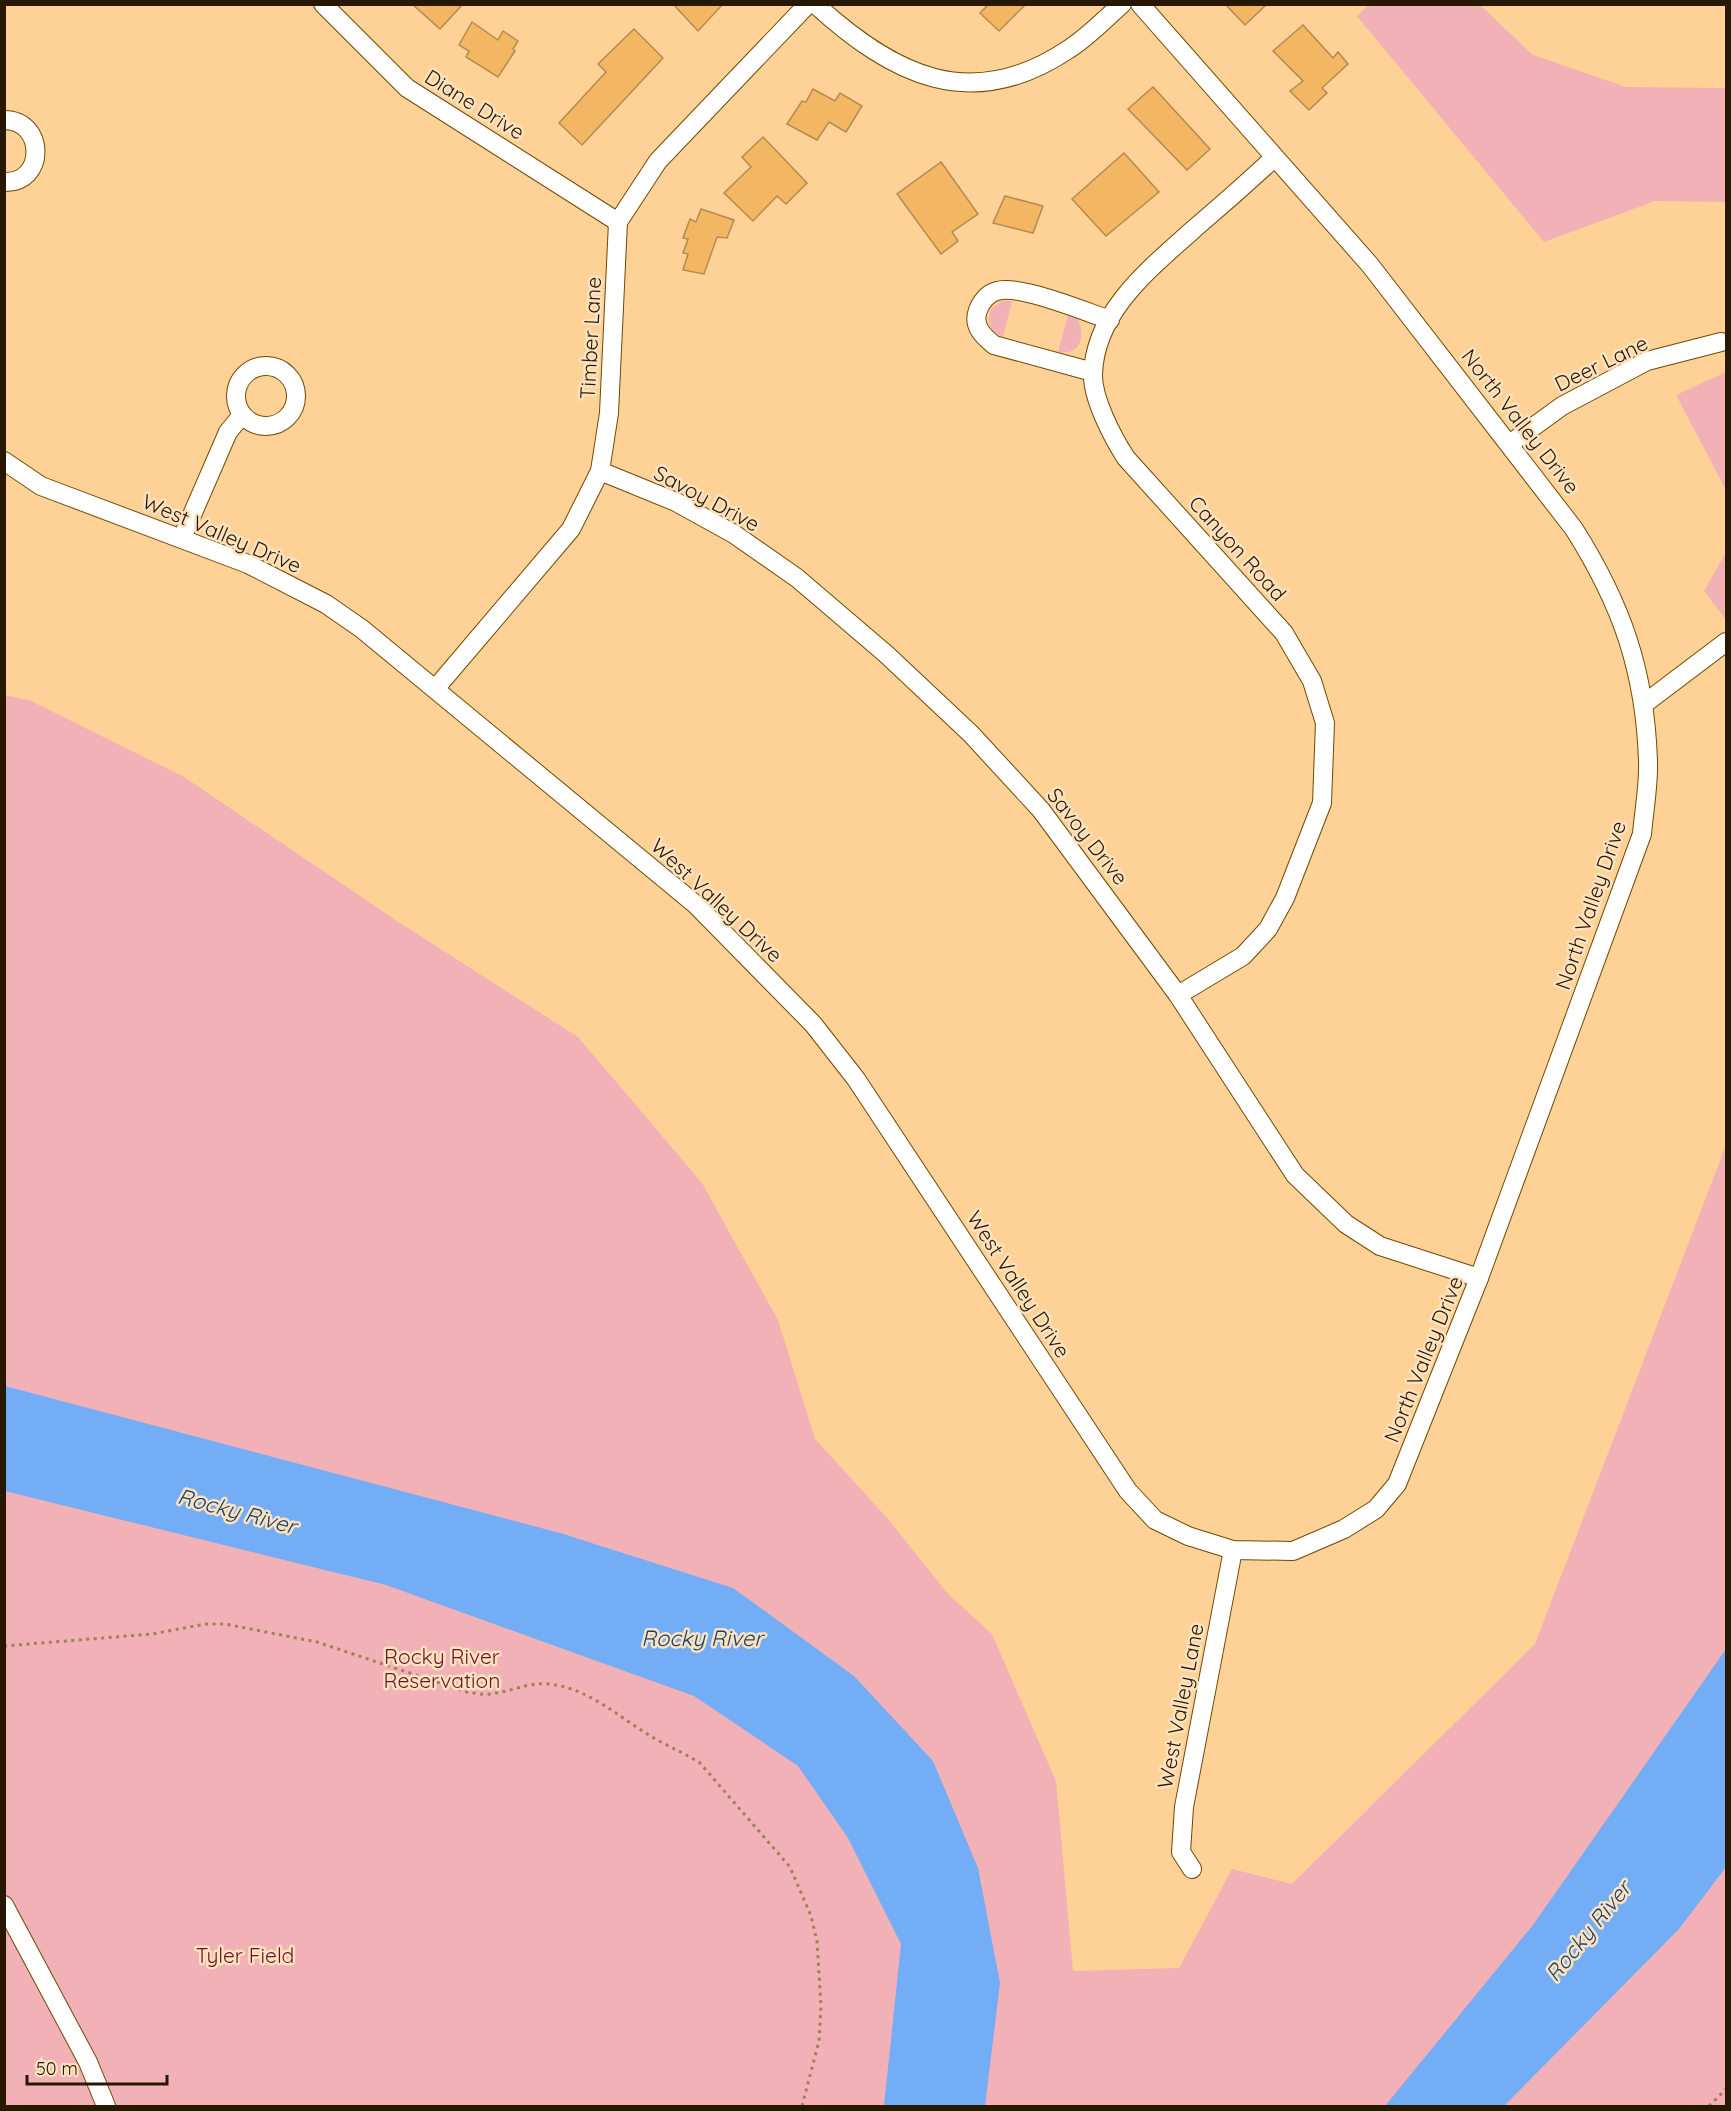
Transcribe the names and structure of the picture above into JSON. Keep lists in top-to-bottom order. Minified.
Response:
{"streets":{"street":["Diane Drive","Timber Lane","Deer Lane","North Valley Drive","Savoy Drive","West Valley Drive","Canyon Road","West Valley Lane"]},"crossings":[["Diane Drive","Timber Lane"],["Timber Lane","Savoy Drive"],["Timber Lane","West Valley Drive"],["Deer Lane","North Valley Drive"],["North Valley Drive","Savoy Drive"],["North Valley Drive","West Valley Drive"],["North Valley Drive","Canyon Road"],["North Valley Drive","West Valley Lane"],["Savoy Drive","Canyon Road"],["West Valley Drive","West Valley Lane"]],"water":["Rocky River"],"parks":["Rocky River Reservation","Tyler Field"],"scale_bar":"50 m"}
